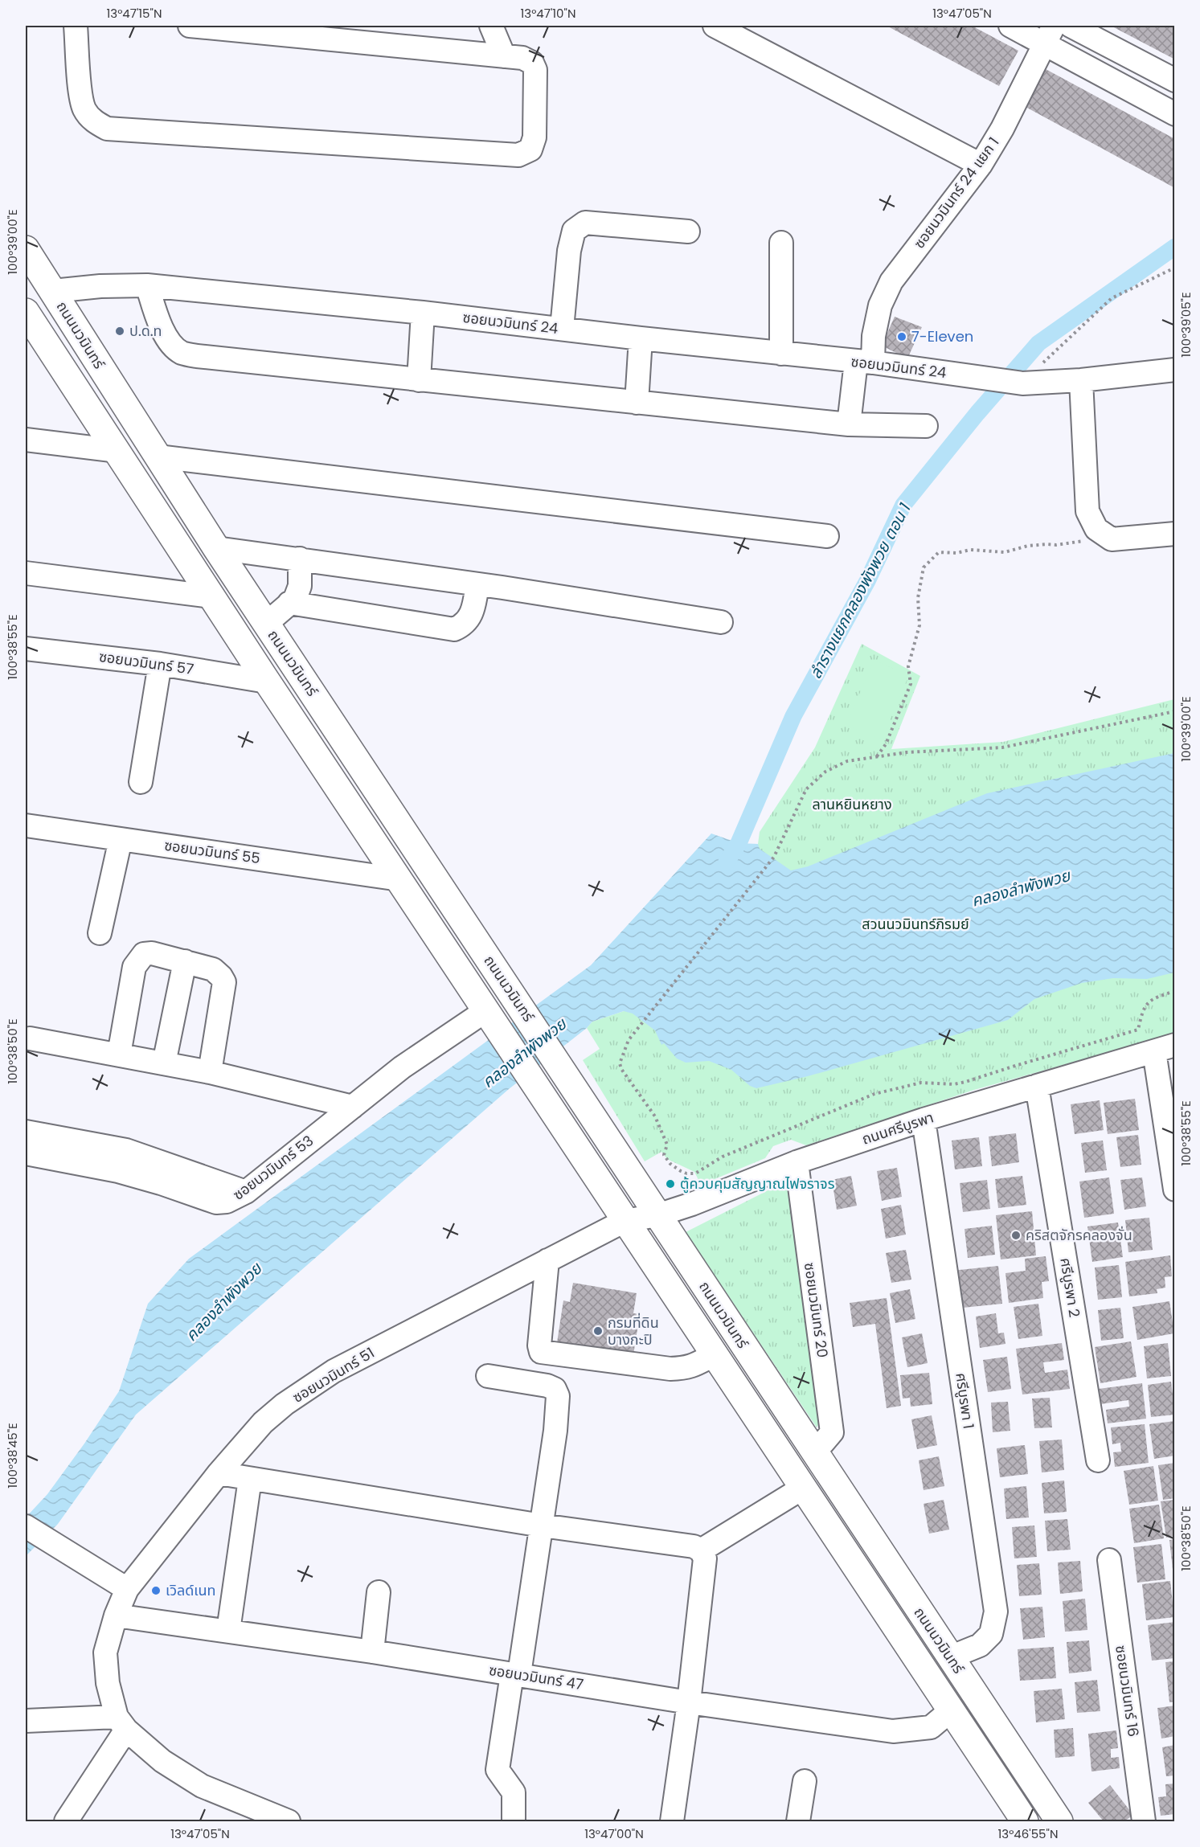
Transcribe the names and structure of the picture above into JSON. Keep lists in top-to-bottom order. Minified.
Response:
{"streets":{"main road":["ถนนนวมินทร์"],"street":["ซอยนวมินทร์ 24 แยก 1","ซอยนวมินทร์ 24","ซอยนวมินทร์ 57","ซอยนวมินทร์ 55","ถนนศรีบูรพา","ซอยนวมินทร์ 53","ศรีบูรพา 2","ซอยนวมินทร์ 20","ซอยนวมินทร์ 51","ศรีบูรพา 1","ซอยนวมินทร์ 47","ซอยนวมินทร์ 16"]},"crossings":[["ซอยนวมินทร์ 24 แยก 1","ซอยนวมินทร์ 24"],["ซอยนวมินทร์ 24","ถนนนวมินทร์"],["ถนนนวมินทร์","ซอยนวมินทร์ 57"],["ถนนนวมินทร์","ซอยนวมินทร์ 55"],["ถนนนวมินทร์","ถนนศรีบูรพา"],["ถนนนวมินทร์","ซอยนวมินทร์ 53"],["ถนนนวมินทร์","ซอยนวมินทร์ 20"],["ถนนนวมินทร์","ซอยนวมินทร์ 51"],["ถนนนวมินทร์","ศรีบูรพา 1"],["ถนนนวมินทร์","ซอยนวมินทร์ 47"],["ถนนศรีบูรพา","ศรีบูรพา 2"],["ถนนศรีบูรพา","ซอยนวมินทร์ 20"],["ถนนศรีบูรพา","ซอยนวมินทร์ 51"],["ถนนศรีบูรพา","ศรีบูรพา 1"],["ซอยนวมินทร์ 51","ซอยนวมินทร์ 47"]],"water":["ลำรางแยกคลองพังพวย ตอน 1","คลองลำพังพวย"],"parks":["ลานหยินหยาง","สวนนวมินทร์ภิรมย์"],"places":["ป.ด.ท","7-Eleven","ตู้ควบคุมสัญญาณไฟจราจร","คริสตจักรคลองจั่น","กรมที่ดิน บางกะปิ","เวิลด์เนท"],"coordinates":["13°47'15\"N","13°47'10\"N","13°47'05\"N","100°39'00\"E","100°39'05\"E","100°38'55\"E","100°38'50\"E","100°38'45\"E","13°47'00\"N","13°46'55\"N"]}
